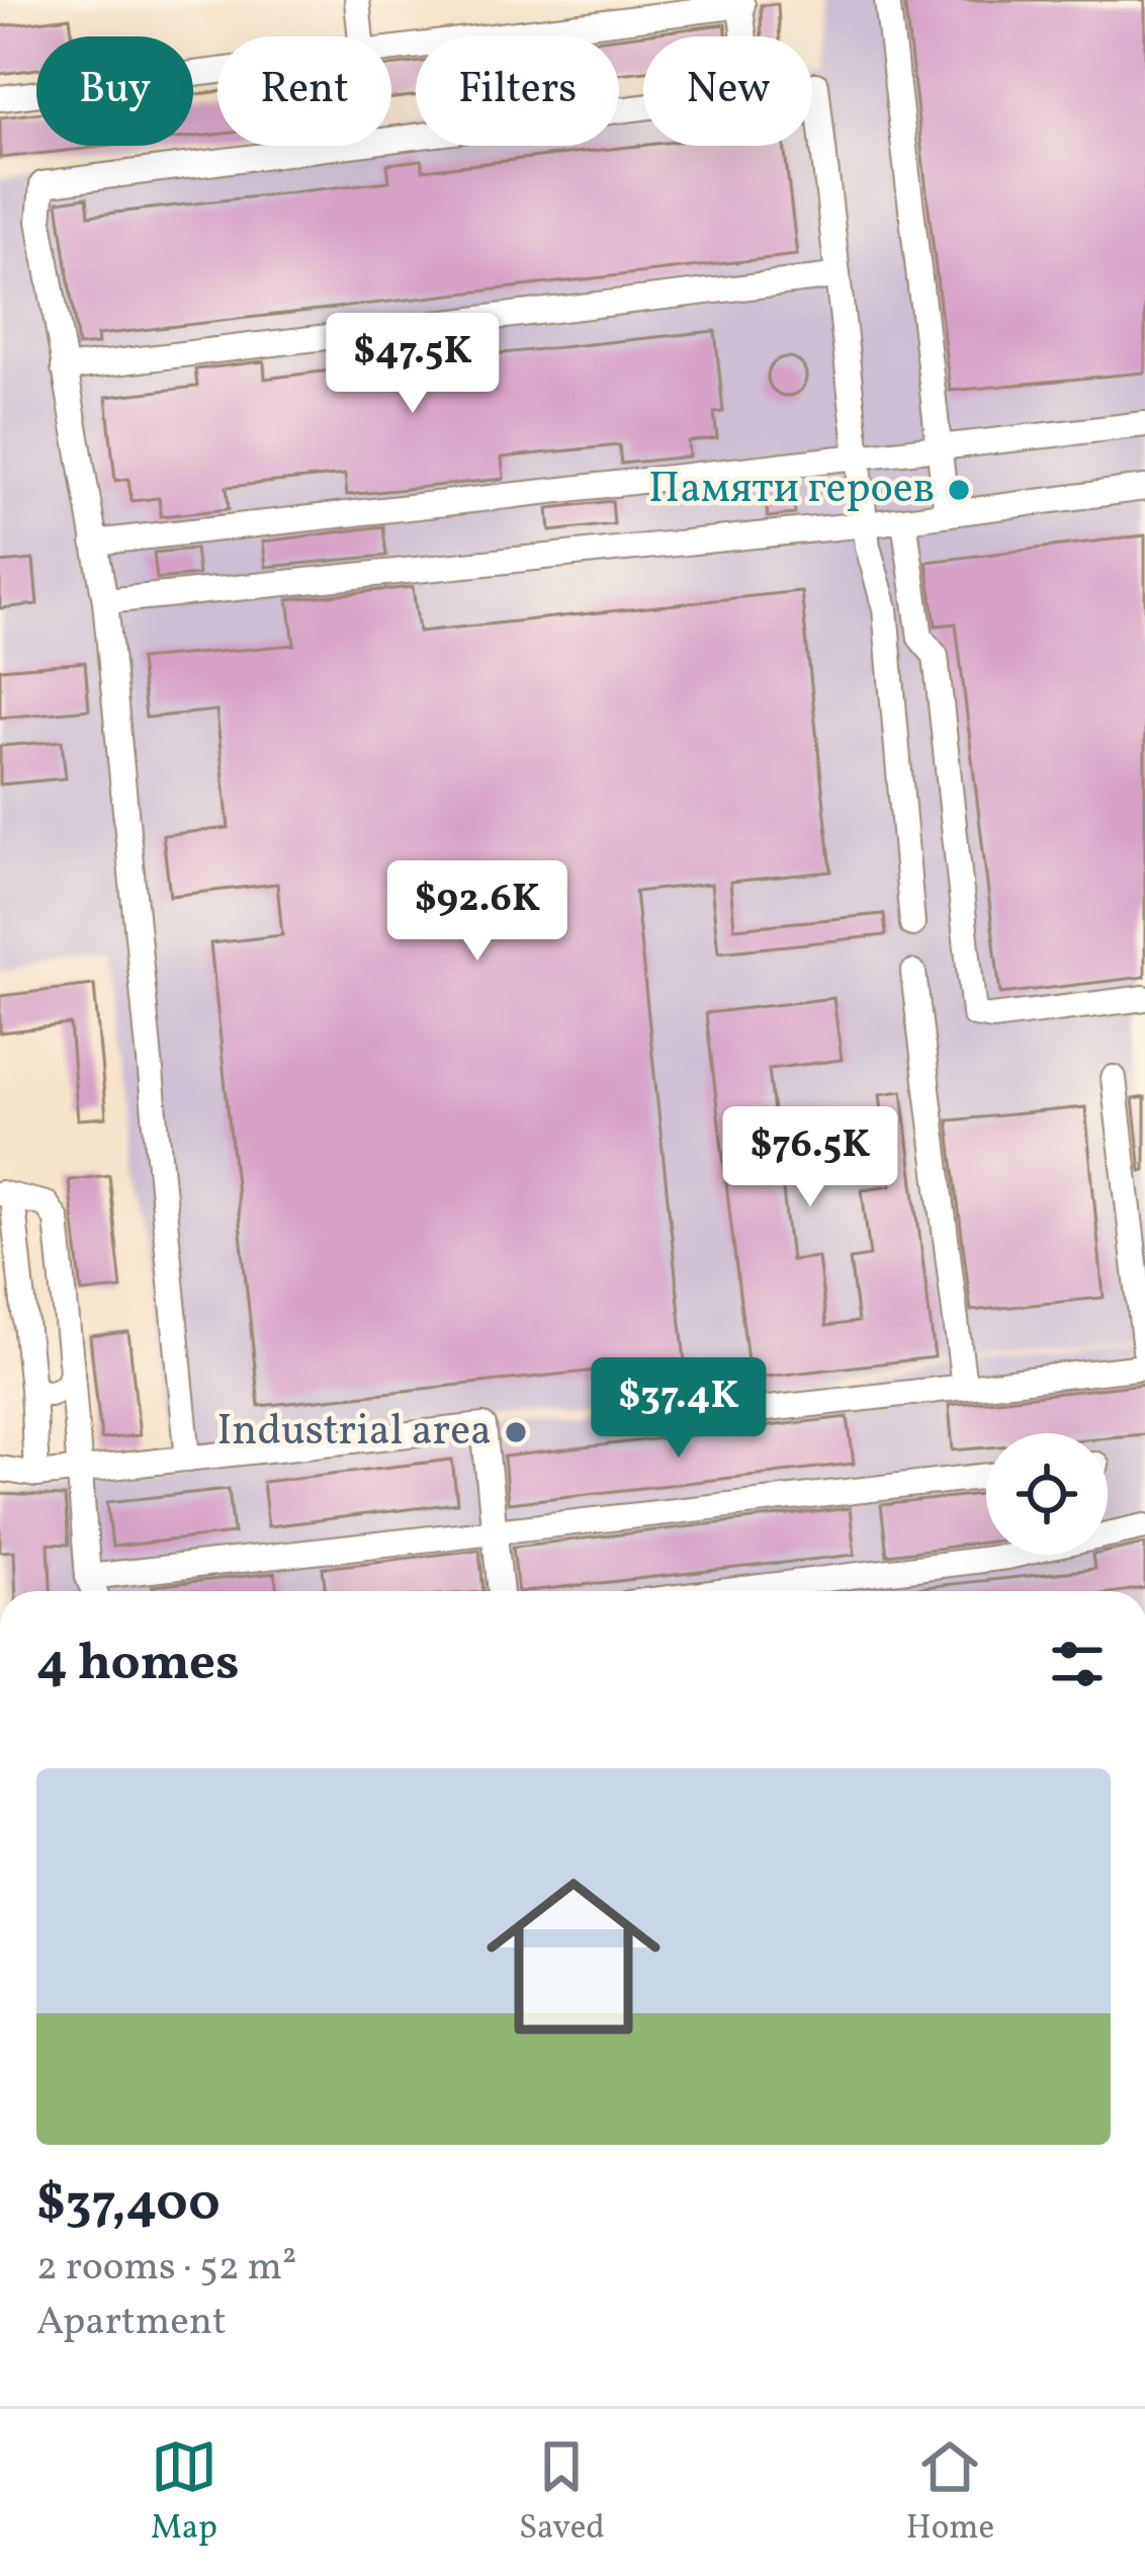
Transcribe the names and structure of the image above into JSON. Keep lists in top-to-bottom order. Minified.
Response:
{"places":["Памяти героев","Industrial area"],"page":{"chip":["Buy","Rent","Filters","New"],"price":["$47.5K","$92.6K","$76.5K","$37.4K"],"heading":"4 homes","list":[{"name":"$37,400","note":"2 rooms · 52 m² · Apartment"}],"tabs":["Map","Saved","Home"]}}
